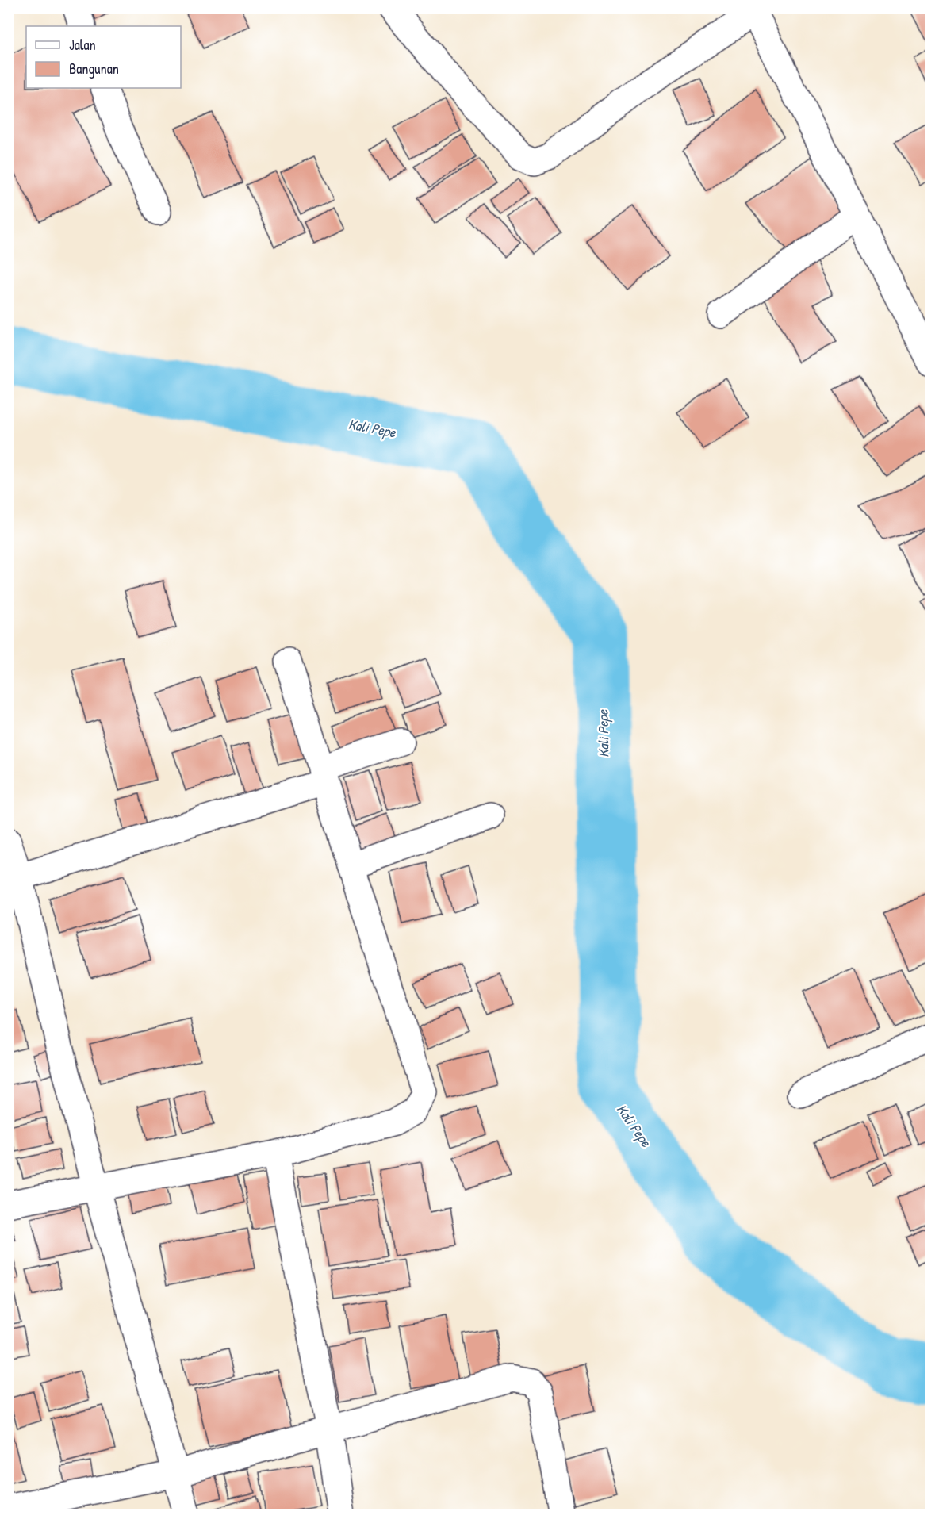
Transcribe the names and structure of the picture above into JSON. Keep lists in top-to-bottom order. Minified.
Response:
{"water":["Kali Pepe"],"legend":["Jalan","Bangunan"]}
